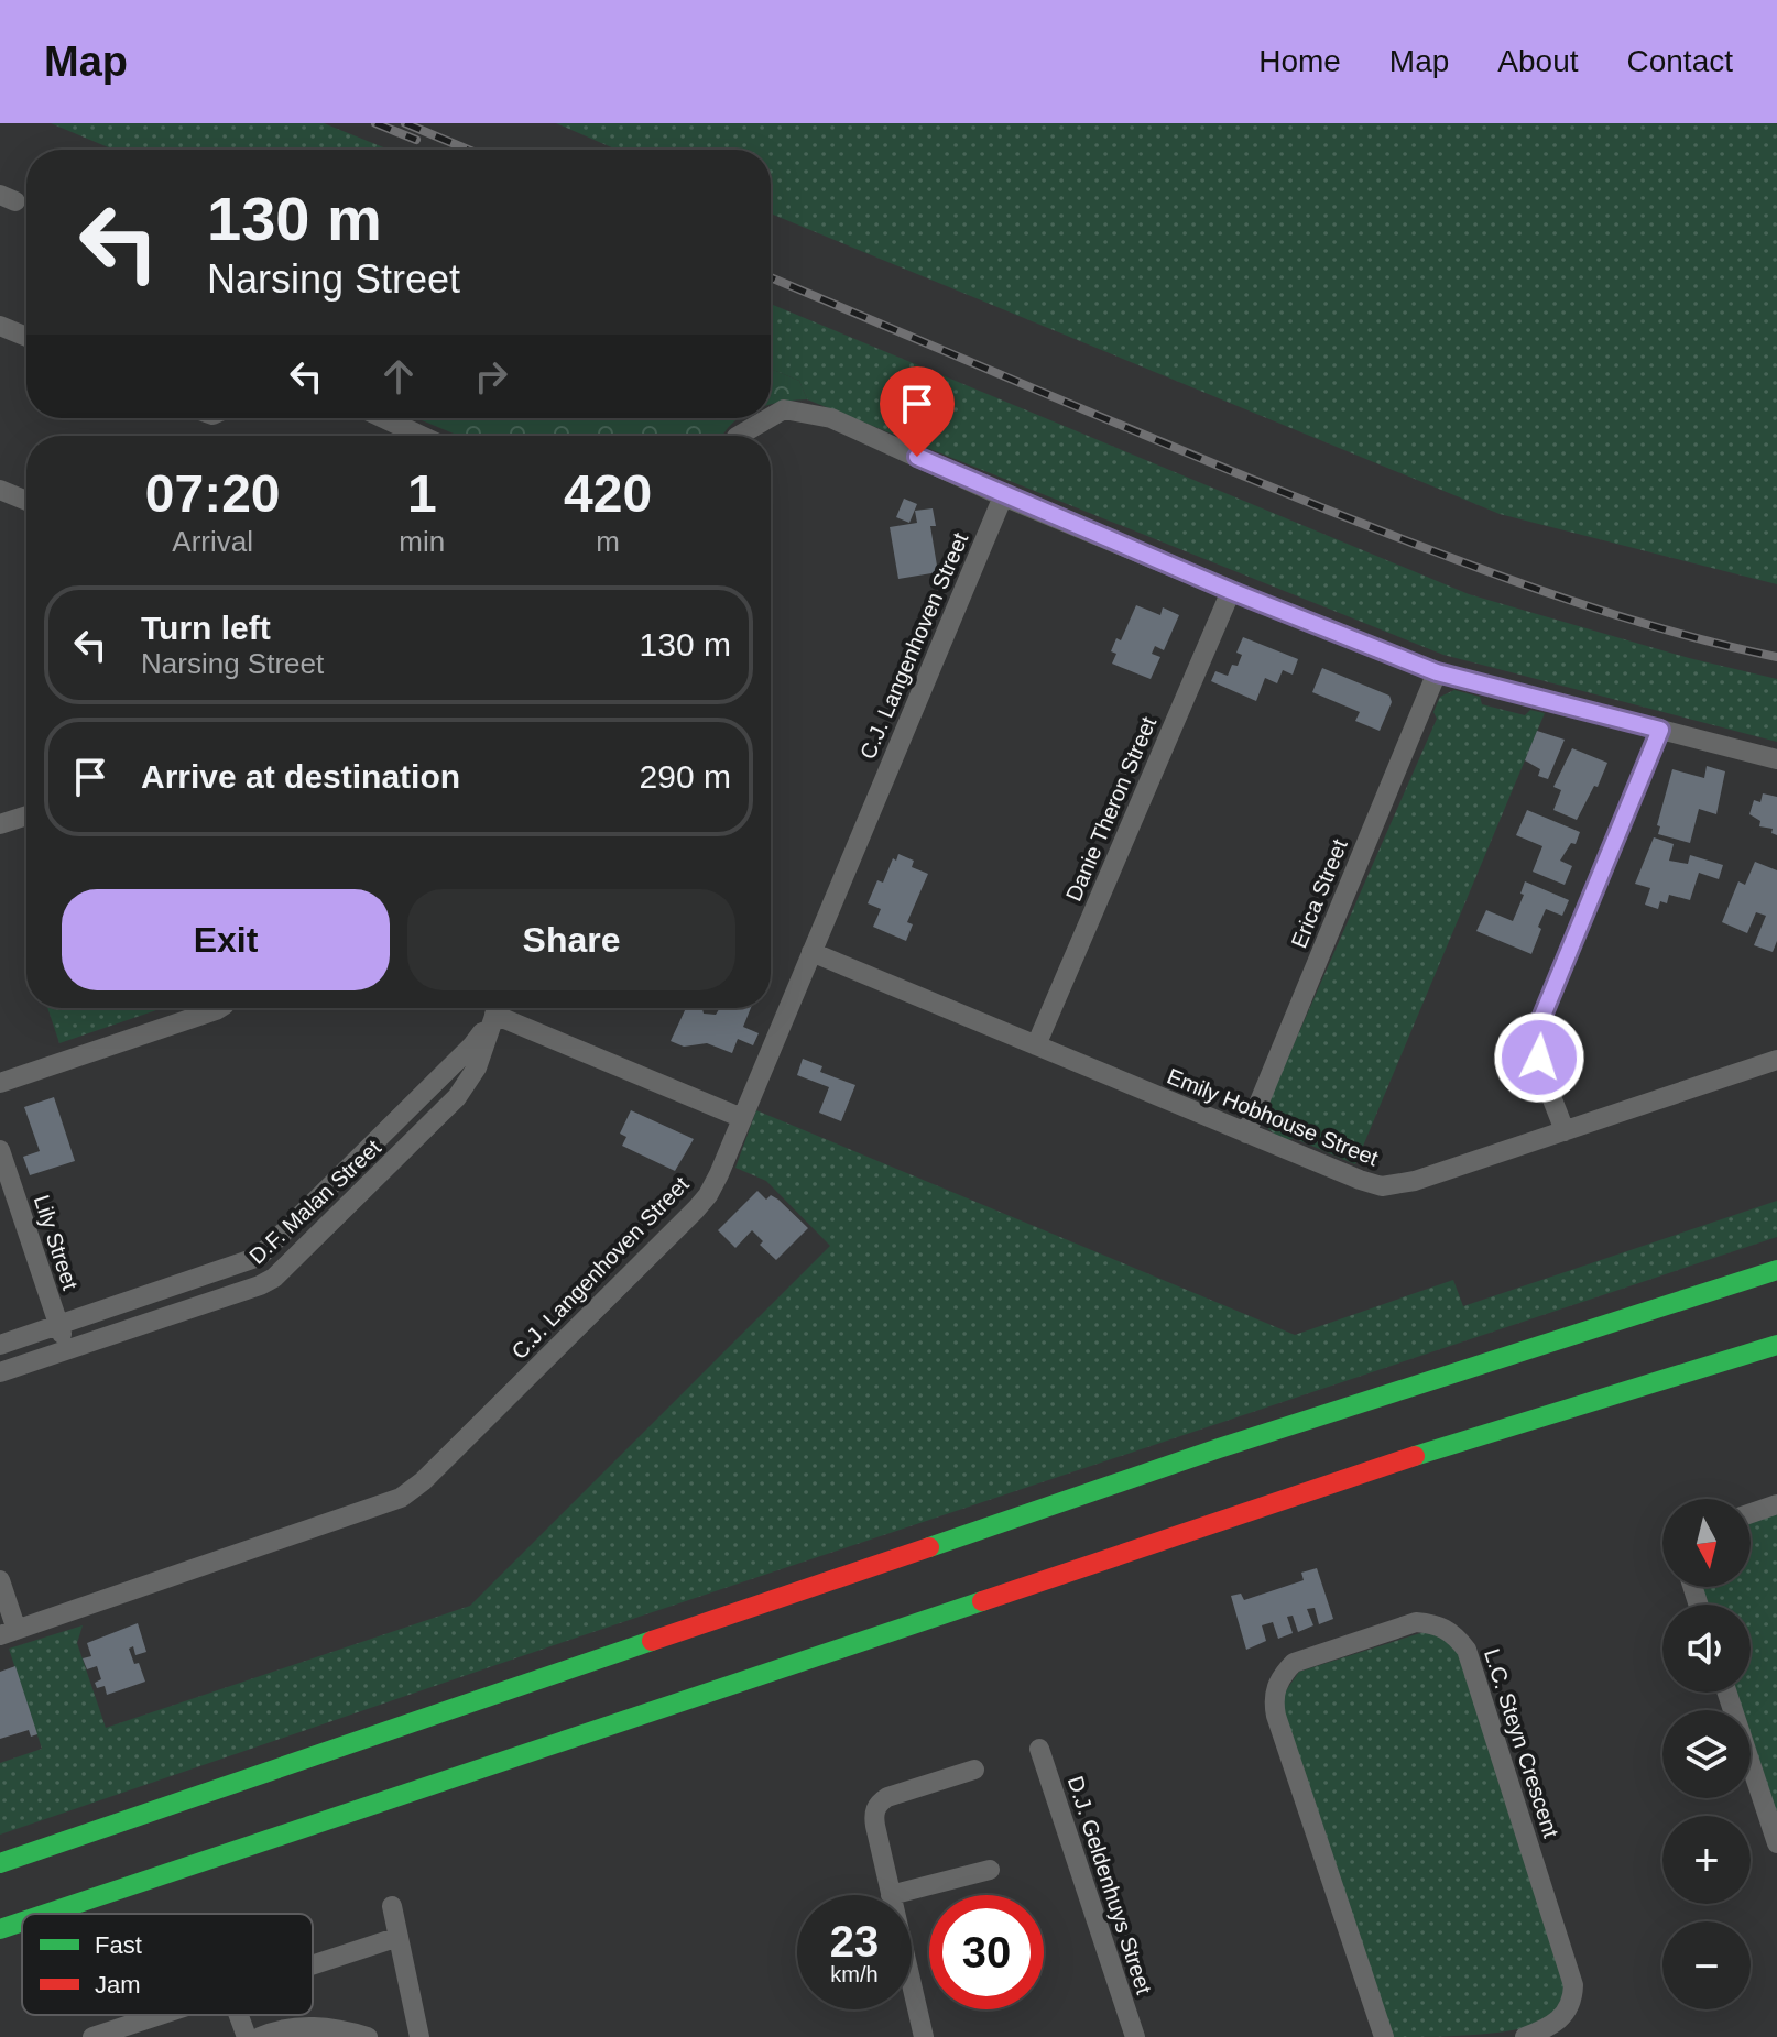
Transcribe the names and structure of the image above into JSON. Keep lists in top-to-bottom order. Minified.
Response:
{"streets":{"street":["C.J. Langenhoven Street","Danie Theron Street","Erica Street","Emily Hobhouse Street","D.F. Malan Street","Lily Street","L.C. Steyn Crescent","D.J. Geldenhuys Street"]},"crossings":[["C.J. Langenhoven Street","Emily Hobhouse Street"],["Danie Theron Street","Emily Hobhouse Street"],["Erica Street","Emily Hobhouse Street"],["D.F. Malan Street","Lily Street"]],"legend":["Fast","Jam"],"north":"bottom","page":{"header":"Map","nav":["Home","Map","About","Contact"],"turn":["130 m","Narsing Street"],"eta":["07:20","Arrival","1","min","420","m"],"list":[{"name":"Turn left","note":"Narsing Street","value":"130 m"},{"name":"Arrive at destination","value":"290 m"}],"buttons":["Exit","Share"],"map_buttons":["+","−"],"speed":"23 km/h","limit":"30"}}
